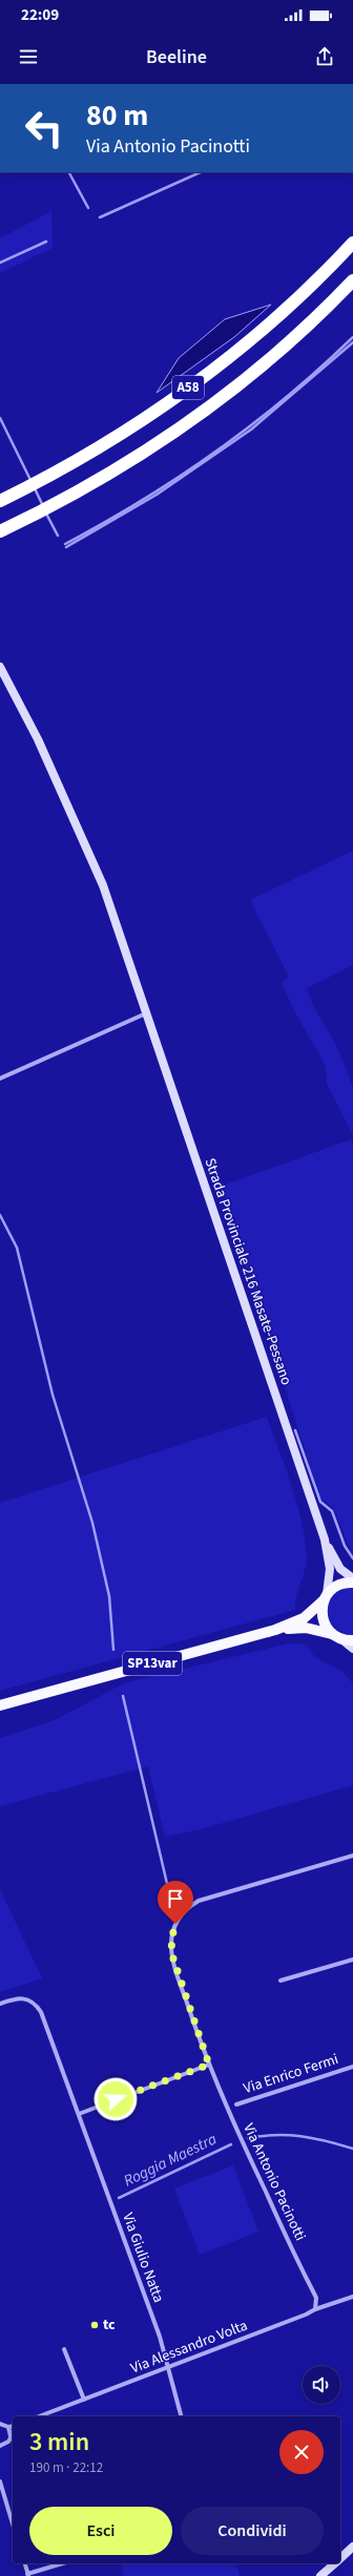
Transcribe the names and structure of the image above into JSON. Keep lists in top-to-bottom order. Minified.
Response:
{"streets":{"highway":["A58"],"main road":["Strada Provinciale 216 Masate-Pessano","SP13var"],"street":["Via Enrico Fermi","Via Antonio Pacinotti","Via Giulio Natta","Via Alessandro Volta"]},"crossings":[["Via Antonio Pacinotti","Via Alessandro Volta"],["Via Giulio Natta","Via Alessandro Volta"]],"water":["Roggia Maestra"],"places":["tc"],"page":{"status":"22:09","header":"Beeline","turn":["80 m","Via Antonio Pacinotti"],"heading":["3 min","190 m · 22:12"],"buttons":["Esci","Condividi"]}}
